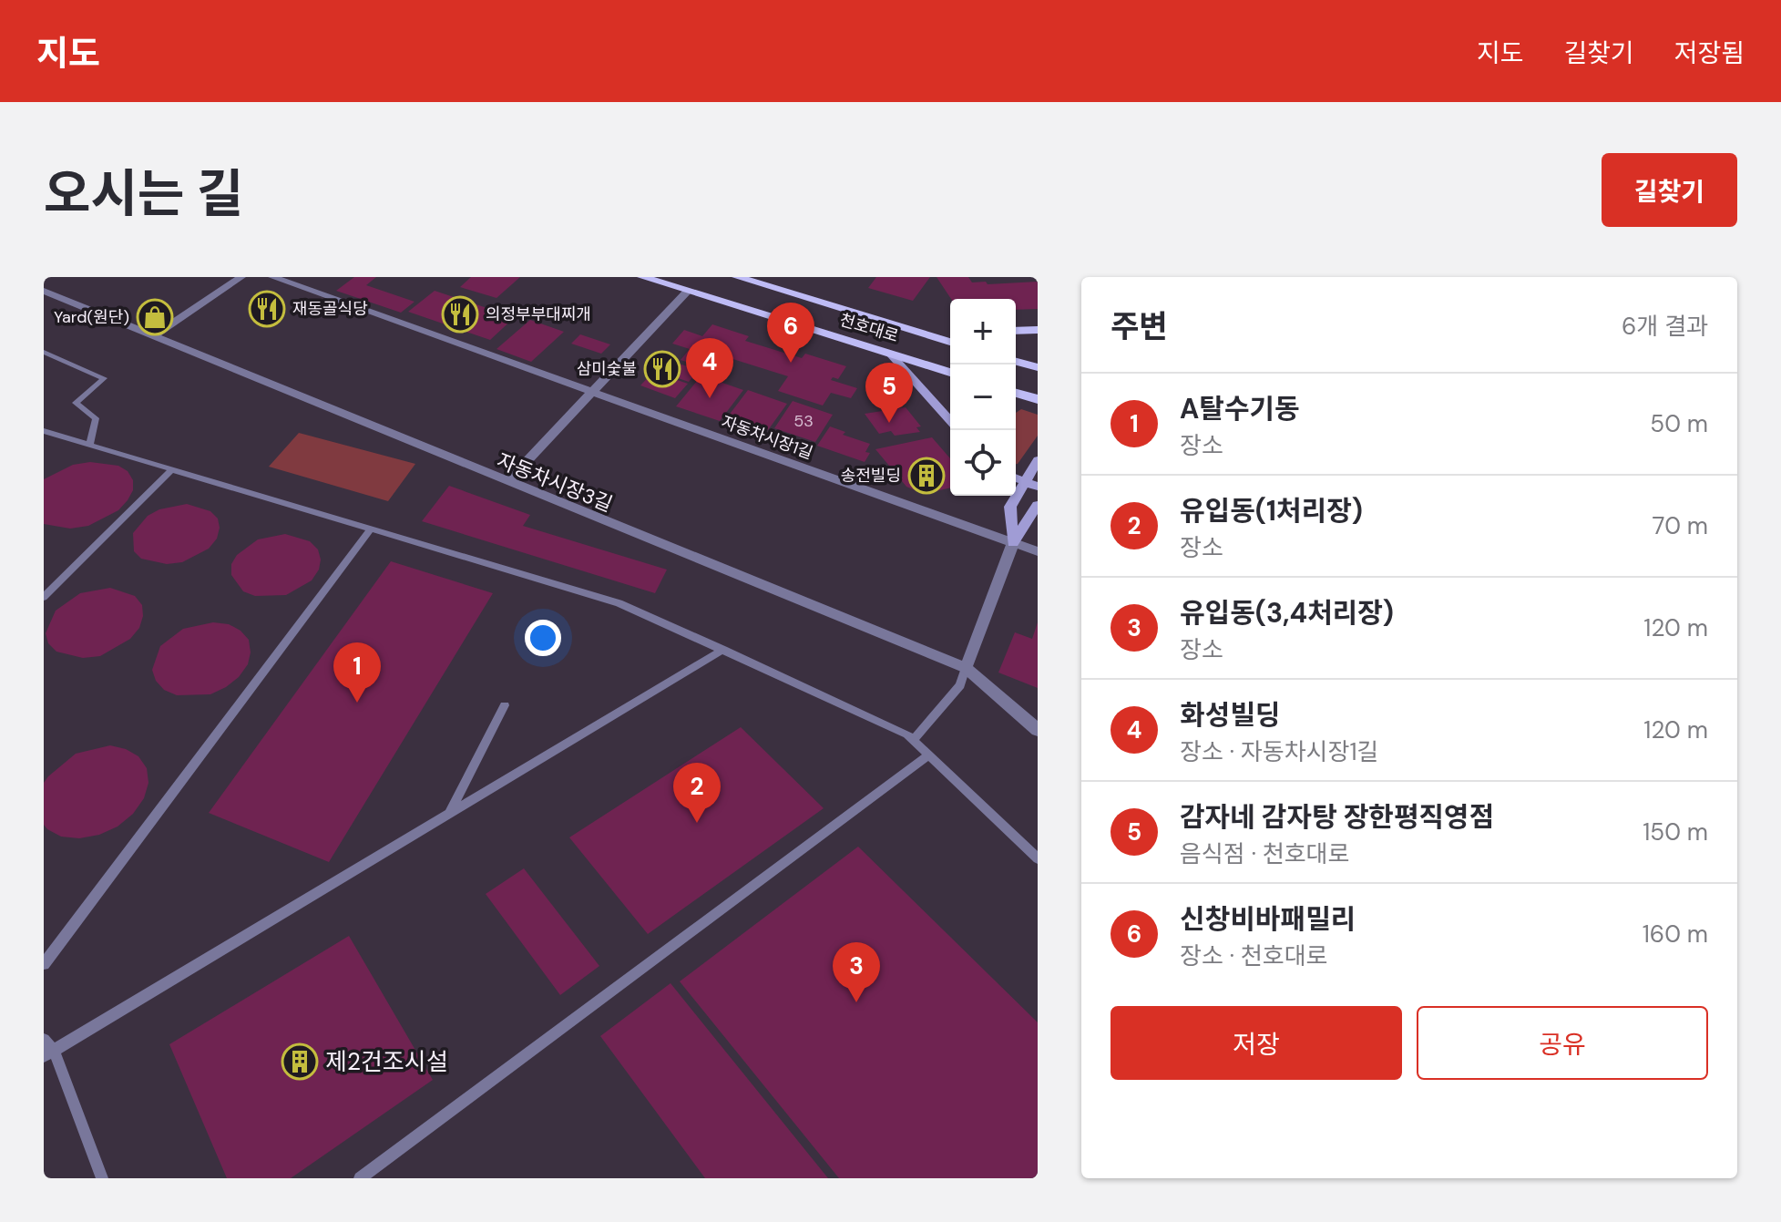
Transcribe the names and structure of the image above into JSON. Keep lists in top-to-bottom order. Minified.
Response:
{"streets":{"main road":["천호대로"],"street":["자동차시장1길","자동차시장3길"]},"places":{"restaurant":["재동골식당","의정부부대찌개","삼미숯불"],"shop":["Yard(원단)"],"building":["송전빌딩","제2건조시설"]},"house_numbers":["53"],"page":{"header":"지도","nav":["지도","길찾기","저장됨"],"title":"오시는 길","buttons":["길찾기",["저장","공유"]],"heading":["주변","6개 결과"],"map_buttons":["+","−"],"pins":["6","4","5","1","2","3"],"list":[{"mark":"1","name":"A탈수기동","note":"장소","value":"50 m"},{"mark":"2","name":"유입동(1처리장)","note":"장소","value":"70 m"},{"mark":"3","name":"유입동(3,4처리장)","note":"장소","value":"120 m"},{"mark":"4","name":"화성빌딩","note":"장소 · 자동차시장1길","value":"120 m"},{"mark":"5","name":"감자네 감자탕 장한평직영점","note":"음식점 · 천호대로","value":"150 m"},{"mark":"6","name":"신창비바패밀리","note":"장소 · 천호대로","value":"160 m"}]}}
